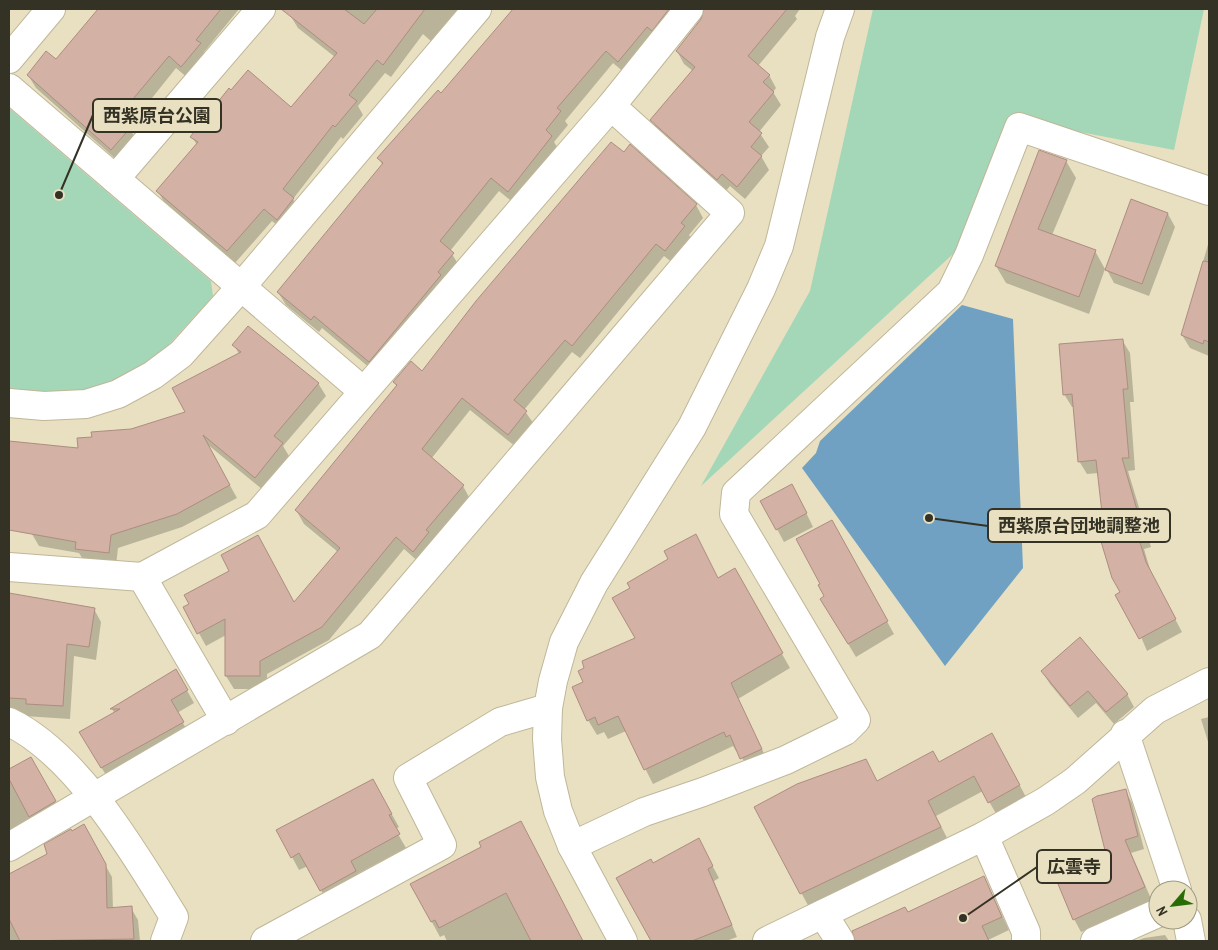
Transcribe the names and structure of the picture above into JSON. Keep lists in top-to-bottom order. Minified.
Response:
{"places":["西紫原台公園","西紫原台団地調整池","広雲寺"],"north":"bottom left"}
